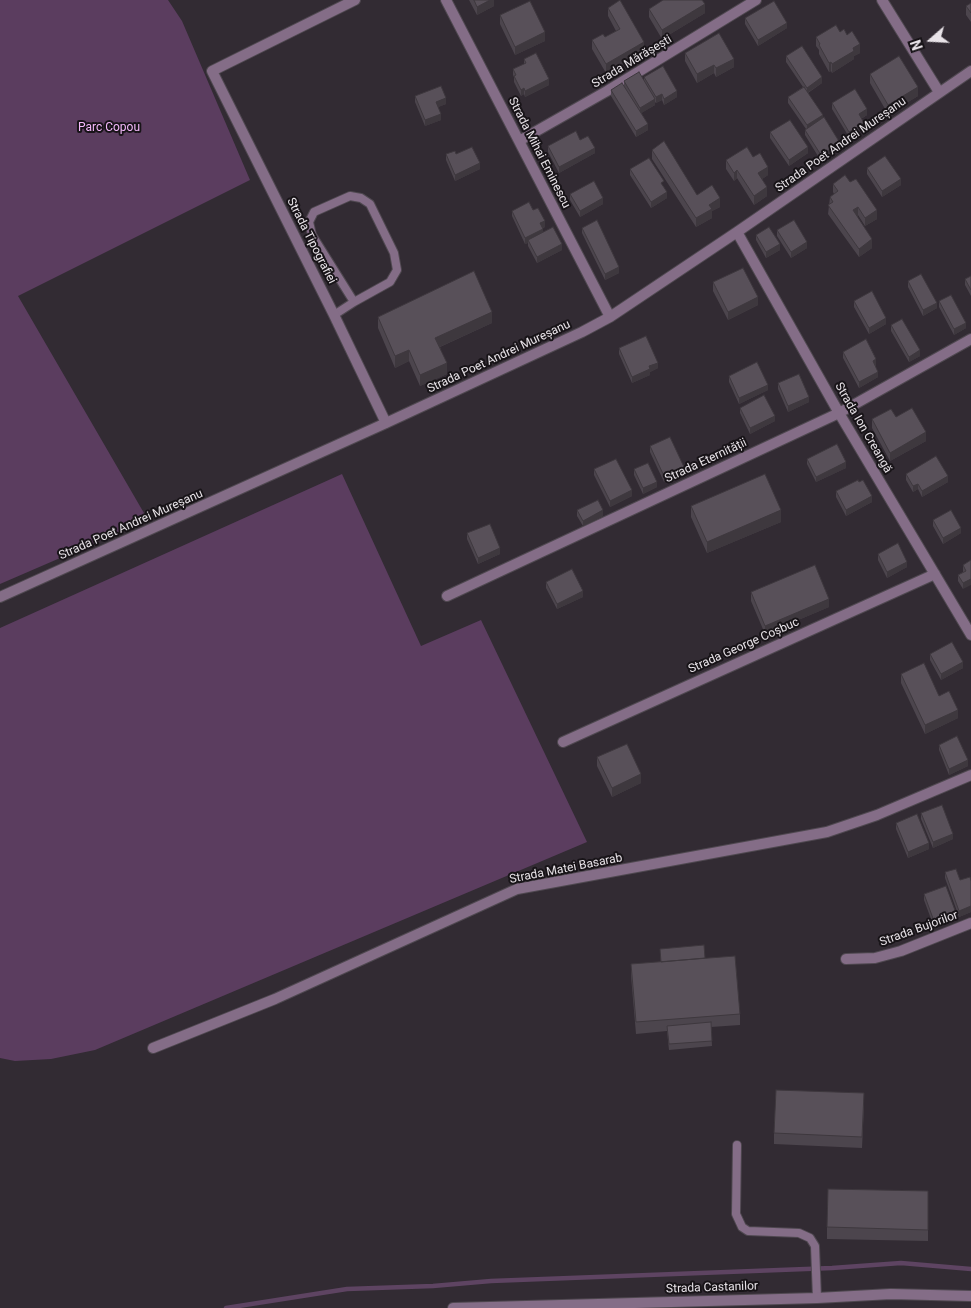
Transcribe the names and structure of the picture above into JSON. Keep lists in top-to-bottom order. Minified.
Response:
{"streets":{"street":["Strada Mărășești","Strada Poet Andrei Mureșanu","Strada Mihai Eminescu","Strada Tipografiei","Strada Ion Creangă","Strada Eternității","Strada George Coșbuc","Strada Matei Basarab","Strada Bujorilor","Strada Castanilor"]},"crossings":[["Strada Mărășești","Strada Mihai Eminescu"],["Strada Poet Andrei Mureșanu","Strada Mihai Eminescu"],["Strada Poet Andrei Mureșanu","Strada Tipografiei"],["Strada Poet Andrei Mureșanu","Strada Ion Creangă"],["Strada Ion Creangă","Strada Eternității"],["Strada Ion Creangă","Strada George Coșbuc"]],"parks":["Parc Copou"],"north":"left"}
